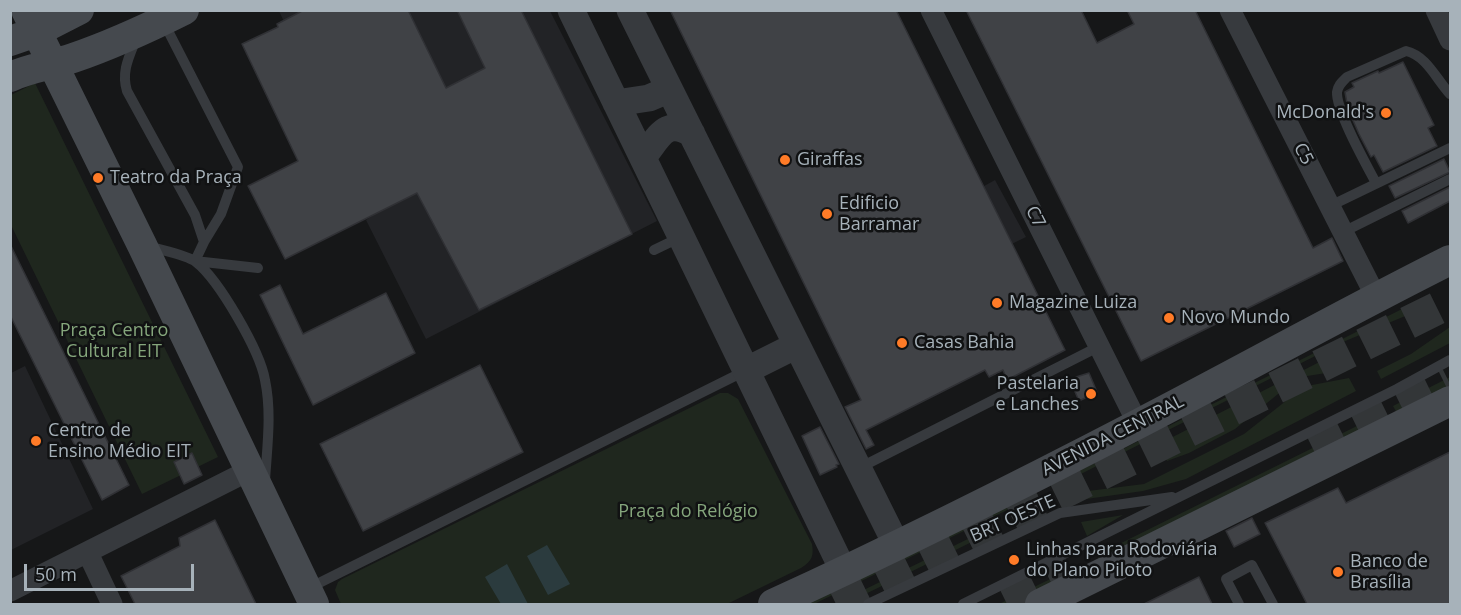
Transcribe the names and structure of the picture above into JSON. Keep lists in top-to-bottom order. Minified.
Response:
{"streets":{"main road":["AVENIDA CENTRAL"],"street":["C5","C7"],"lane":["BRT OESTE"]},"crossings":[["C5","AVENIDA CENTRAL"],["C7","AVENIDA CENTRAL"]],"parks":["Praça Centro Cultural EIT","Praça do Relógio"],"places":["McDonald's","Giraffas","Teatro da Praça","Edificio Barramar","Magazine Luiza","Novo Mundo","Casas Bahia","Pastelaria e Lanches","Centro de Ensino Médio EIT","Linhas para Rodoviária do Plano Piloto","Banco de Brasília"],"scale_bar":"50 m"}
